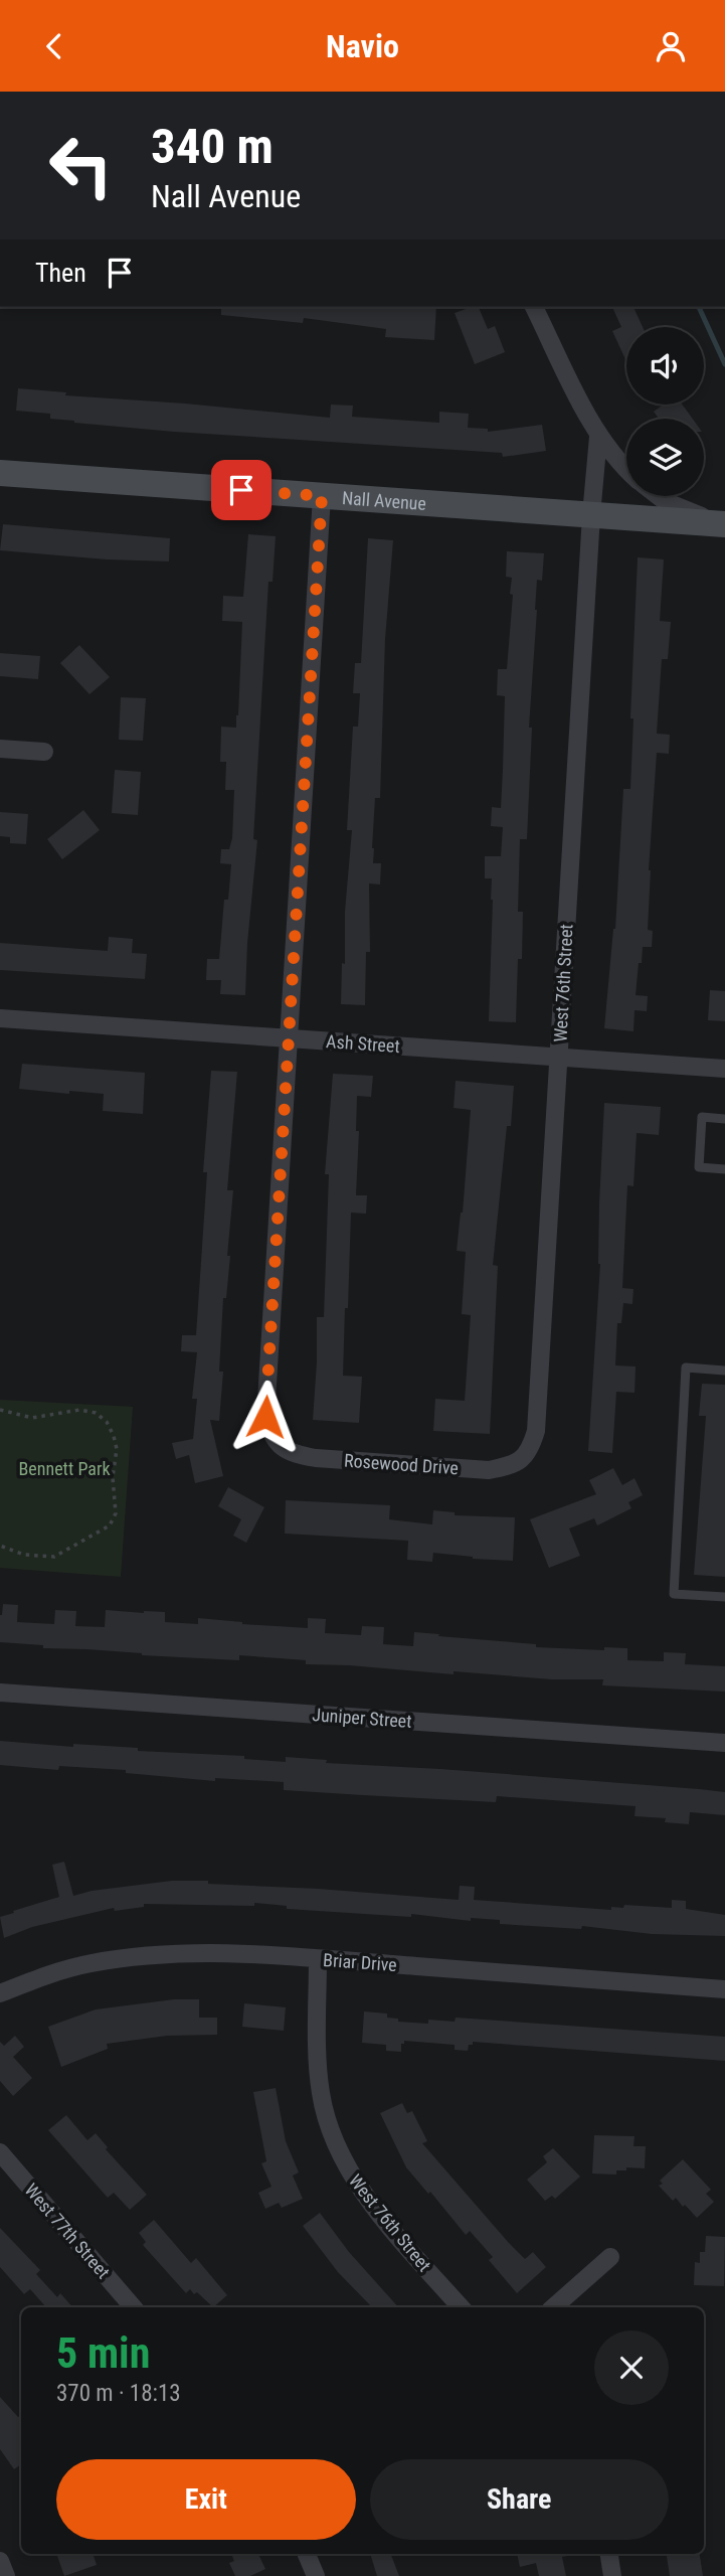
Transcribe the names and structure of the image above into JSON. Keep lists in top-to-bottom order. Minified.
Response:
{"streets":{"main road":["Nall Avenue"],"street":["West 76th Street","Ash Street","Rosewood Drive","Juniper Street","Briar Drive","West 77th Street"]},"crossings":[["Nall Avenue","West 76th Street"],["West 76th Street","Ash Street"],["West 76th Street","Rosewood Drive"],["West 76th Street","Briar Drive"],["Ash Street","Rosewood Drive"]],"parks":["Bennett Park"],"page":{"header":"Navio","turn":["340 m","Nall Avenue"],"then":"Then","heading":["5 min","370 m · 18:13"],"buttons":["Exit","Share"]}}
